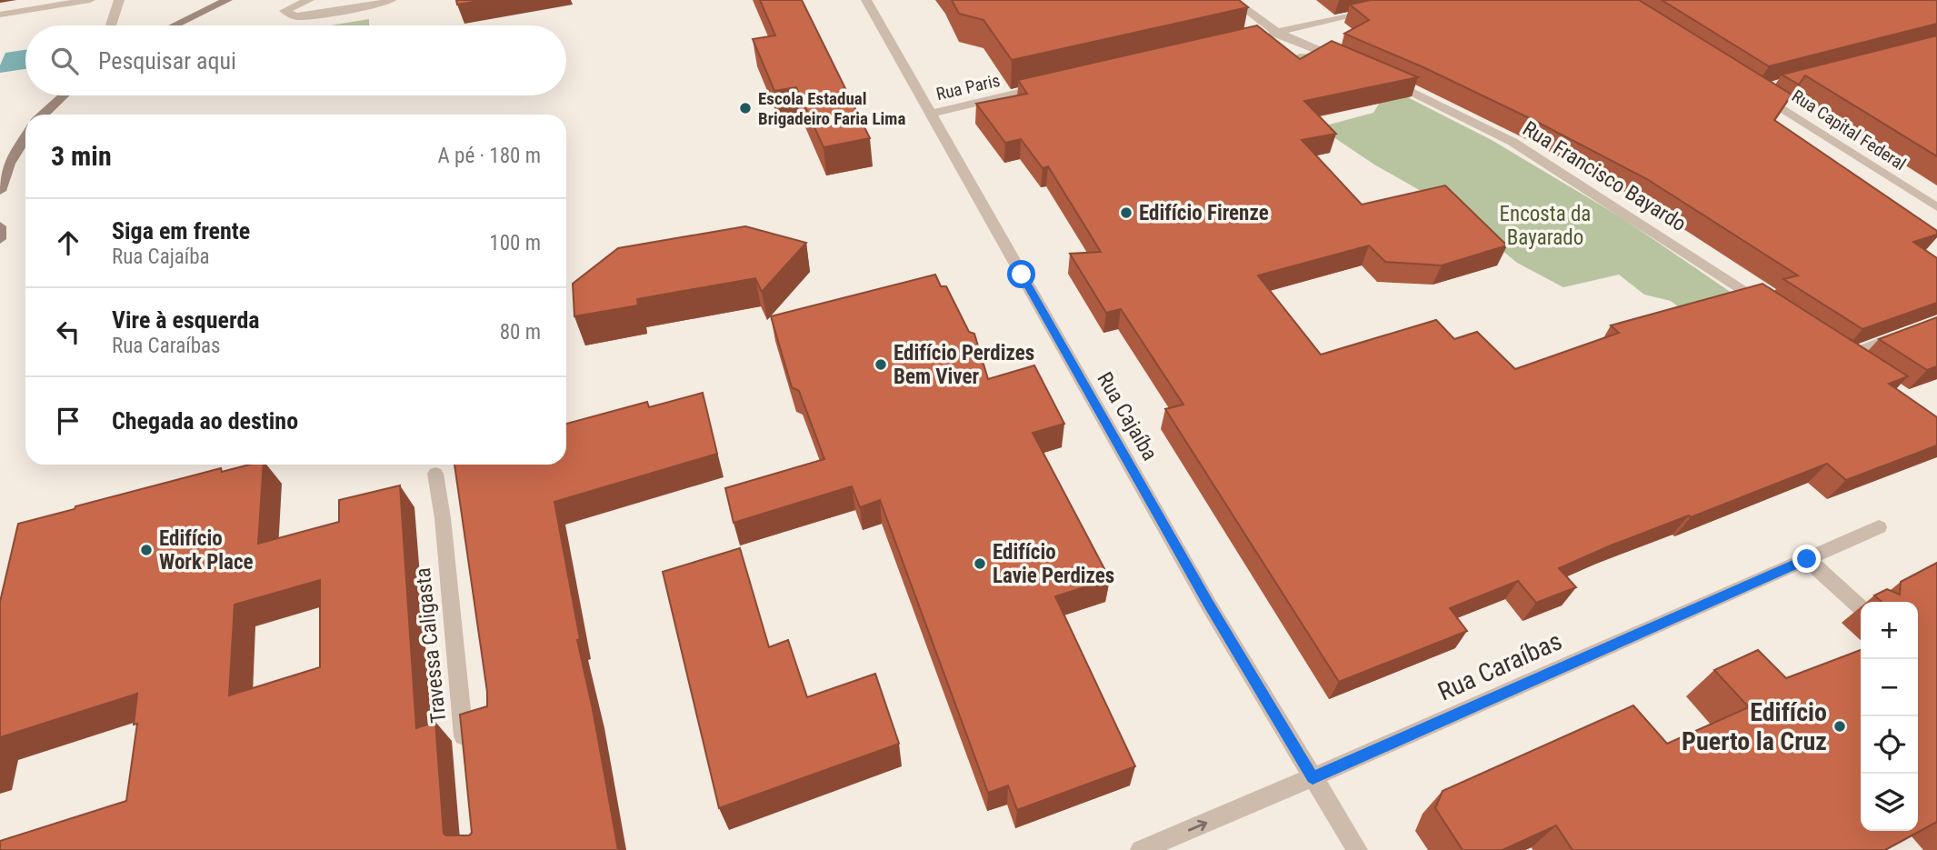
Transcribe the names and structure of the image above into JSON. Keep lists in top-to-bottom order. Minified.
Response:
{"streets":{"street":["Rua Paris","Rua Capital Federal","Rua Francisco Bayardo","Rua Cajaíba","Travessa Caligasta","Rua Caraíbas"]},"crossings":[["Rua Paris","Rua Cajaíba"],["Rua Cajaíba","Rua Caraíbas"]],"parks":["Encosta da Bayarado"],"places":["Escola Estadual Brigadeiro Faria Lima","Edifício Firenze","Edifício Perdizes Bem Viver","Edifício Work Place","Edifício Lavie Perdizes","Edifício Puerto la Cruz"],"page":{"search":"Pesquisar aqui","heading":["3 min","A pé · 180 m"],"list":[["Siga em frente","Rua Cajaíba","100 m"],["Vire à esquerda","Rua Caraíbas","80 m"],"Chegada ao destino"],"map_buttons":["+","−"]}}
